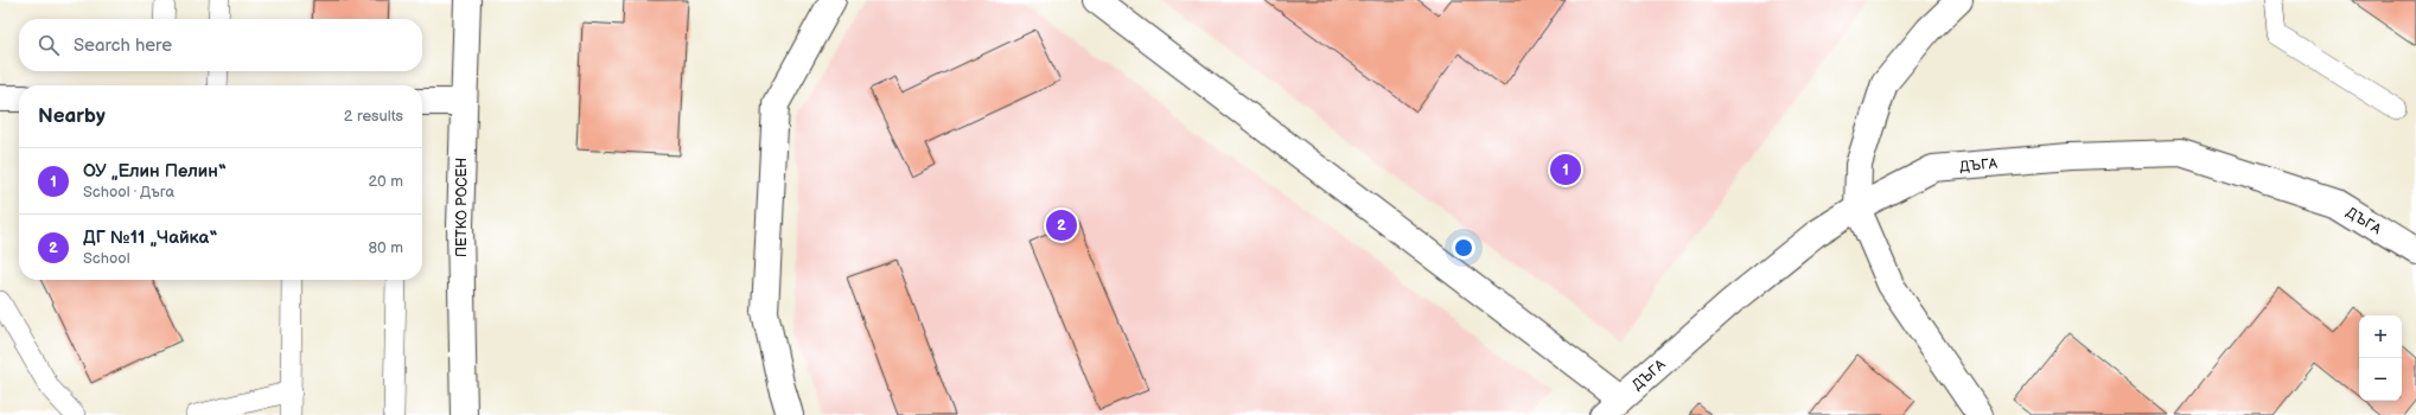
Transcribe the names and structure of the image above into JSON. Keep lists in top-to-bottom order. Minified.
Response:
{"streets":{"street":["ДЪГА","ПЕТКО РОСЕН"]},"page":{"search":"Search here","heading":["Nearby","2 results"],"list":[{"mark":"1","name":"ОУ „Елин Пелин“","note":"School · Дъга","value":"20 m"},{"mark":"2","name":"ДГ №11 „Чайка“","note":"School","value":"80 m"}],"pins":["1","2"],"map_buttons":["+","−"]}}
